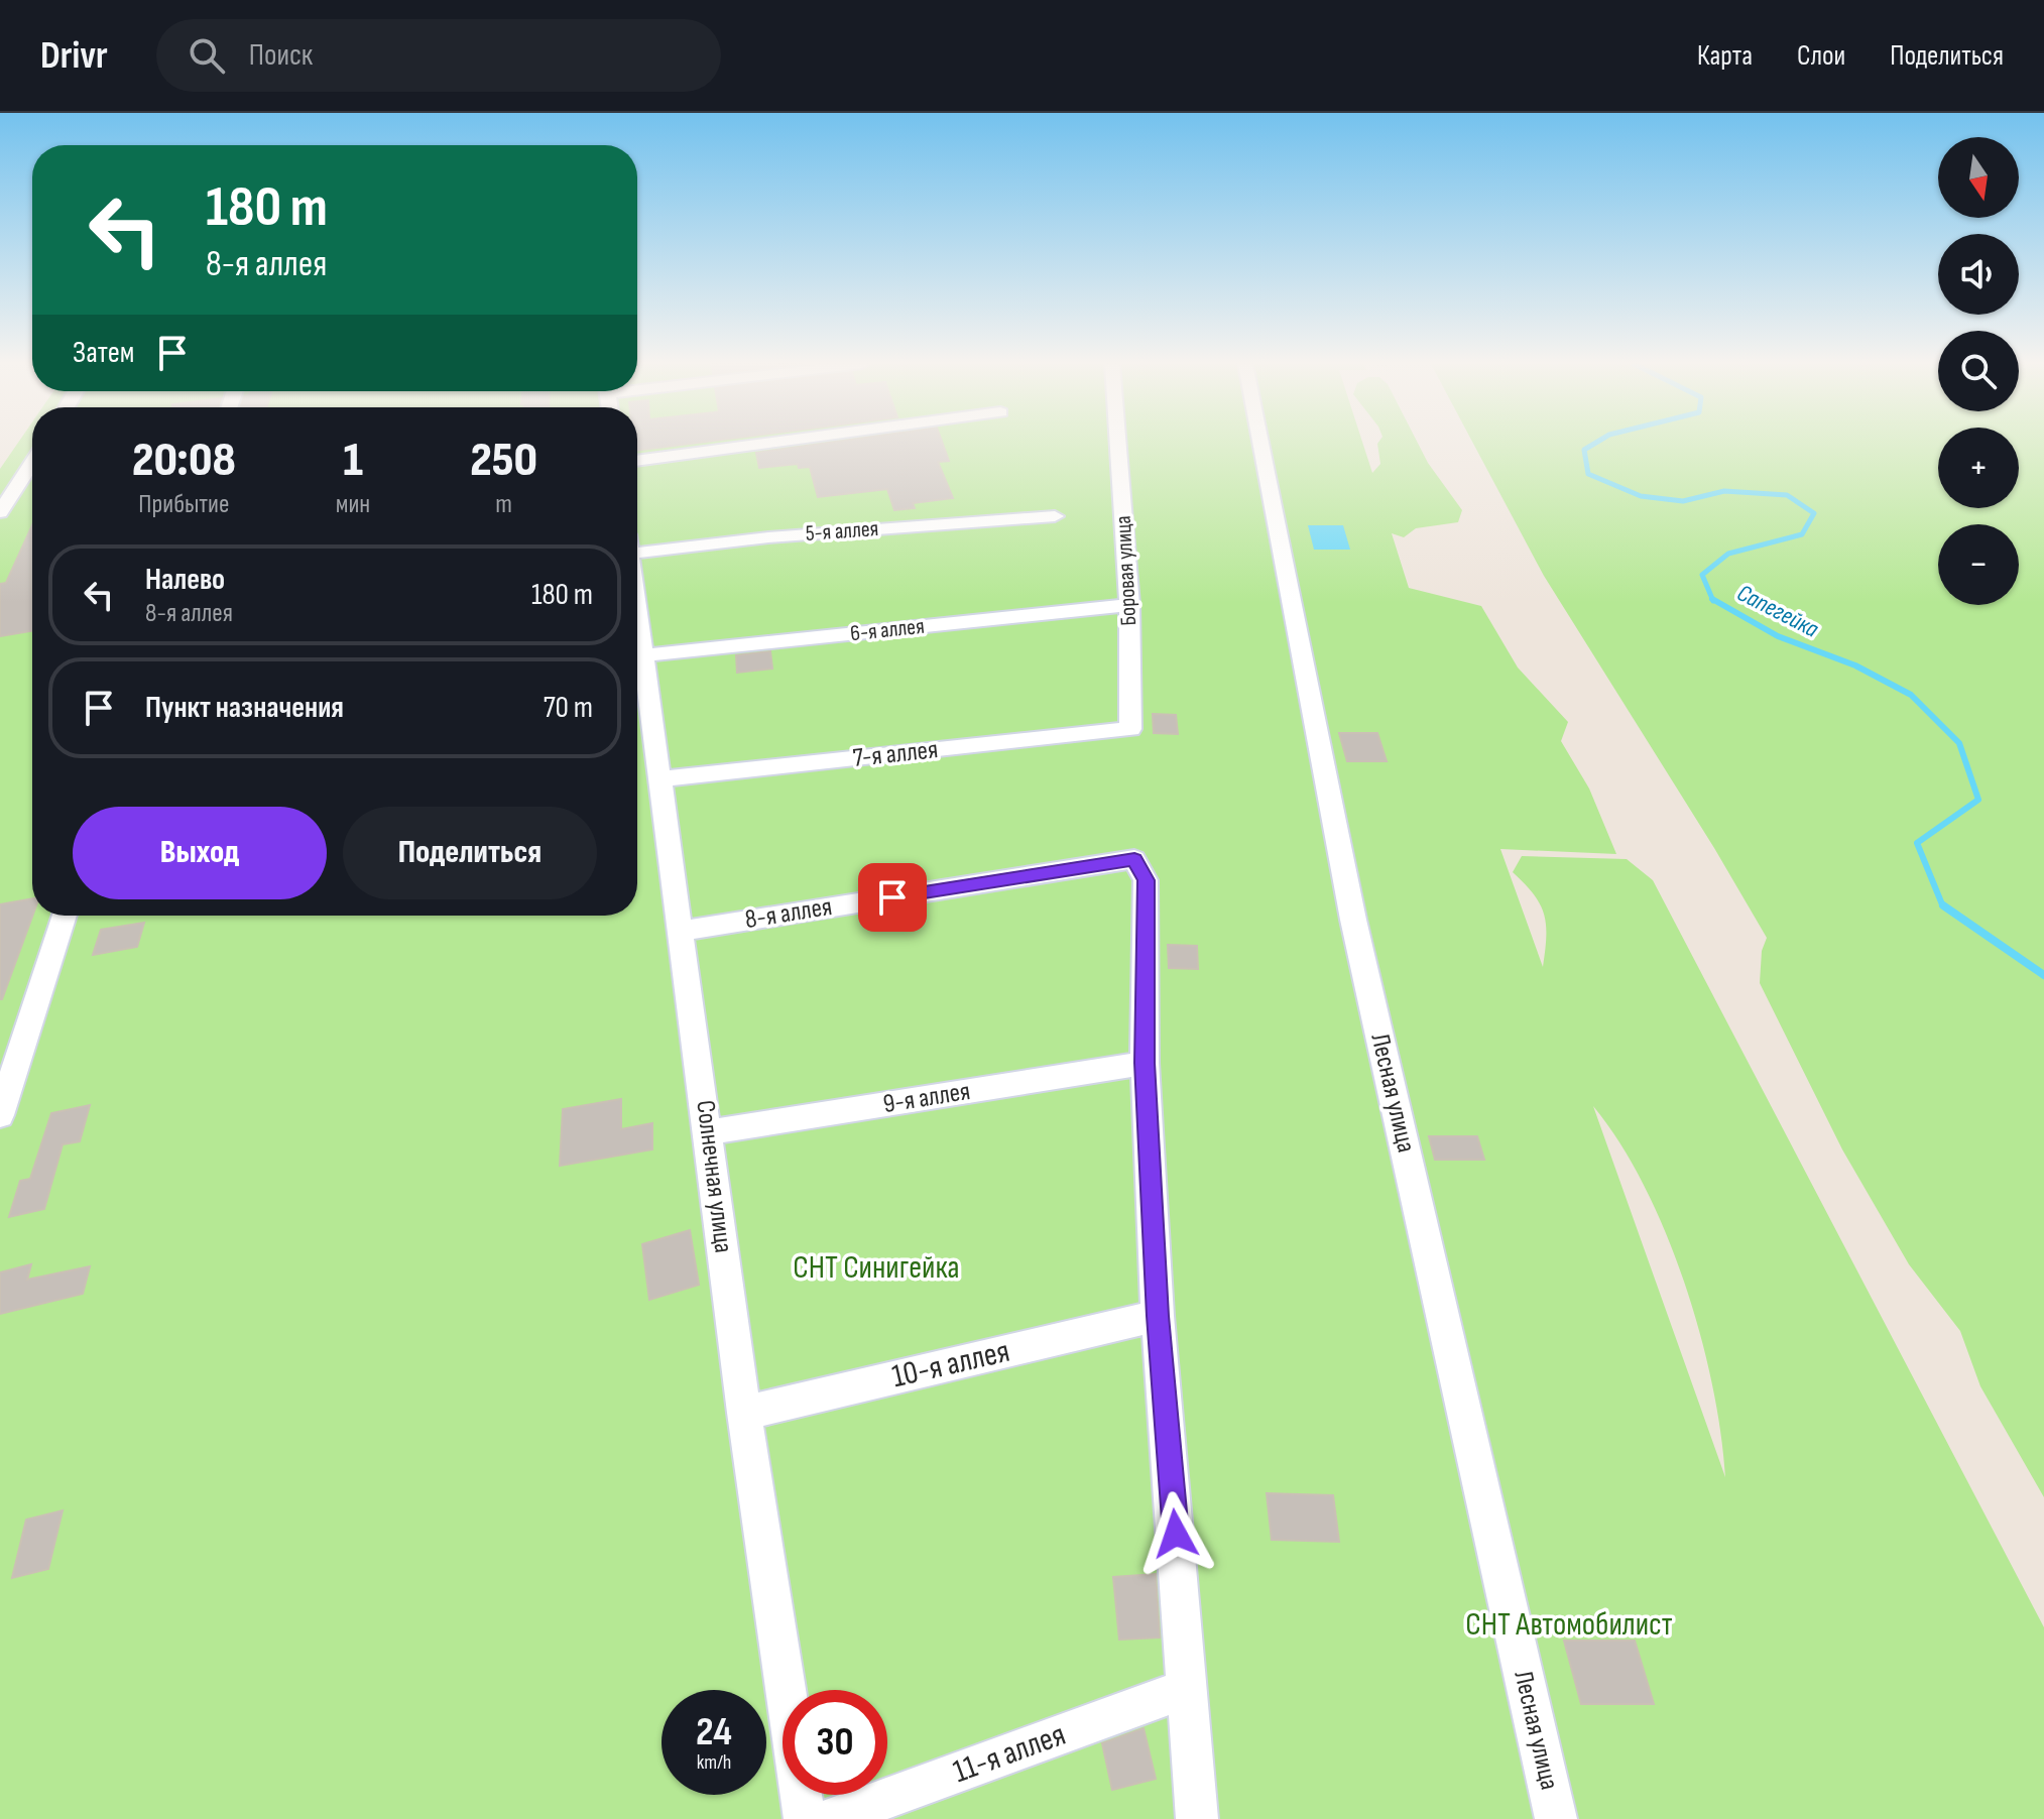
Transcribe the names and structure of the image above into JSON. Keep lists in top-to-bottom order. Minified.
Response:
{"streets":{"street":["5-я аллея","Боровая улица","6-я аллея","7-я аллея","8-я аллея","Лесная улица","9-я аллея","Солнечная улица","10-я аллея","11-я аллея"]},"crossings":[["Боровая улица","6-я аллея"],["Боровая улица","7-я аллея"],["6-я аллея","Солнечная улица"],["7-я аллея","Солнечная улица"],["8-я аллея","9-я аллея"],["8-я аллея","Солнечная улица"],["9-я аллея","Солнечная улица"],["Солнечная улица","10-я аллея"]],"water":["Сапегейка"],"parks":["СНТ Синигейка","СНТ Автомобилист"],"north":"bottom","page":{"header":"Drivr","search":"Поиск","nav":["Карта","Слои","Поделиться"],"map_buttons":["+","−"],"turn":["180 m","8-я аллея"],"then":"Затем","eta":["20:08","Прибытие","1","мин","250","m"],"list":[{"name":"Налево","note":"8-я аллея","value":"180 m"},{"name":"Пункт назначения","value":"70 m"}],"buttons":["Выход","Поделиться"],"speed":"24 km/h","limit":"30"}}
